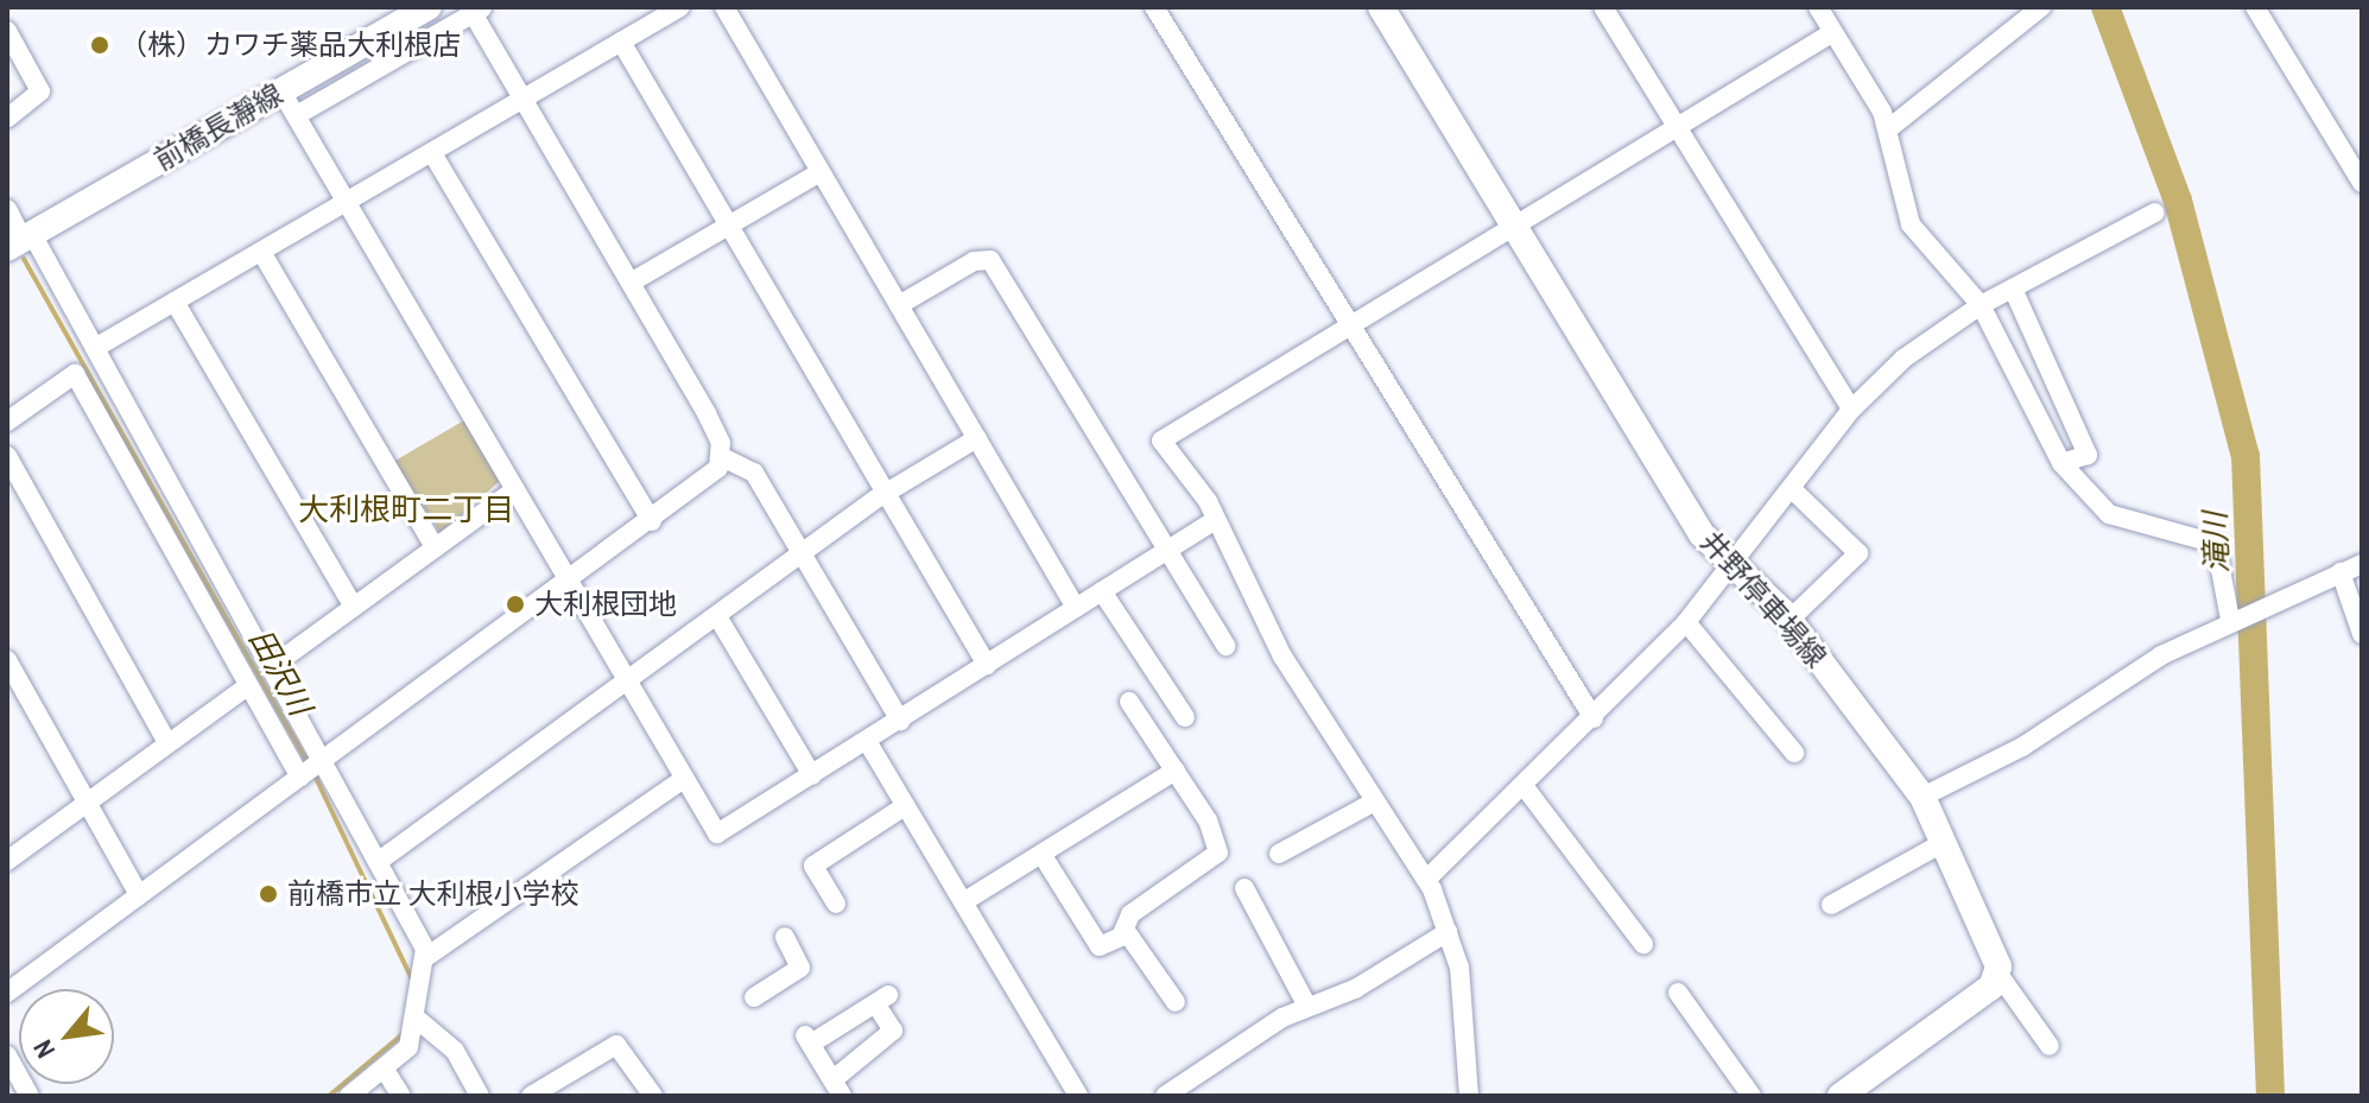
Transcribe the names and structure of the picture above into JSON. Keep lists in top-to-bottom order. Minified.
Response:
{"streets":{"main road":["前橋長瀞線","井野停車場線"]},"districts":["大利根町二丁目"],"water":["滝川","田沢川"],"places":["（株）カワチ薬品大利根店","大利根団地","前橋市立 大利根小学校"],"north":"bottom left"}
